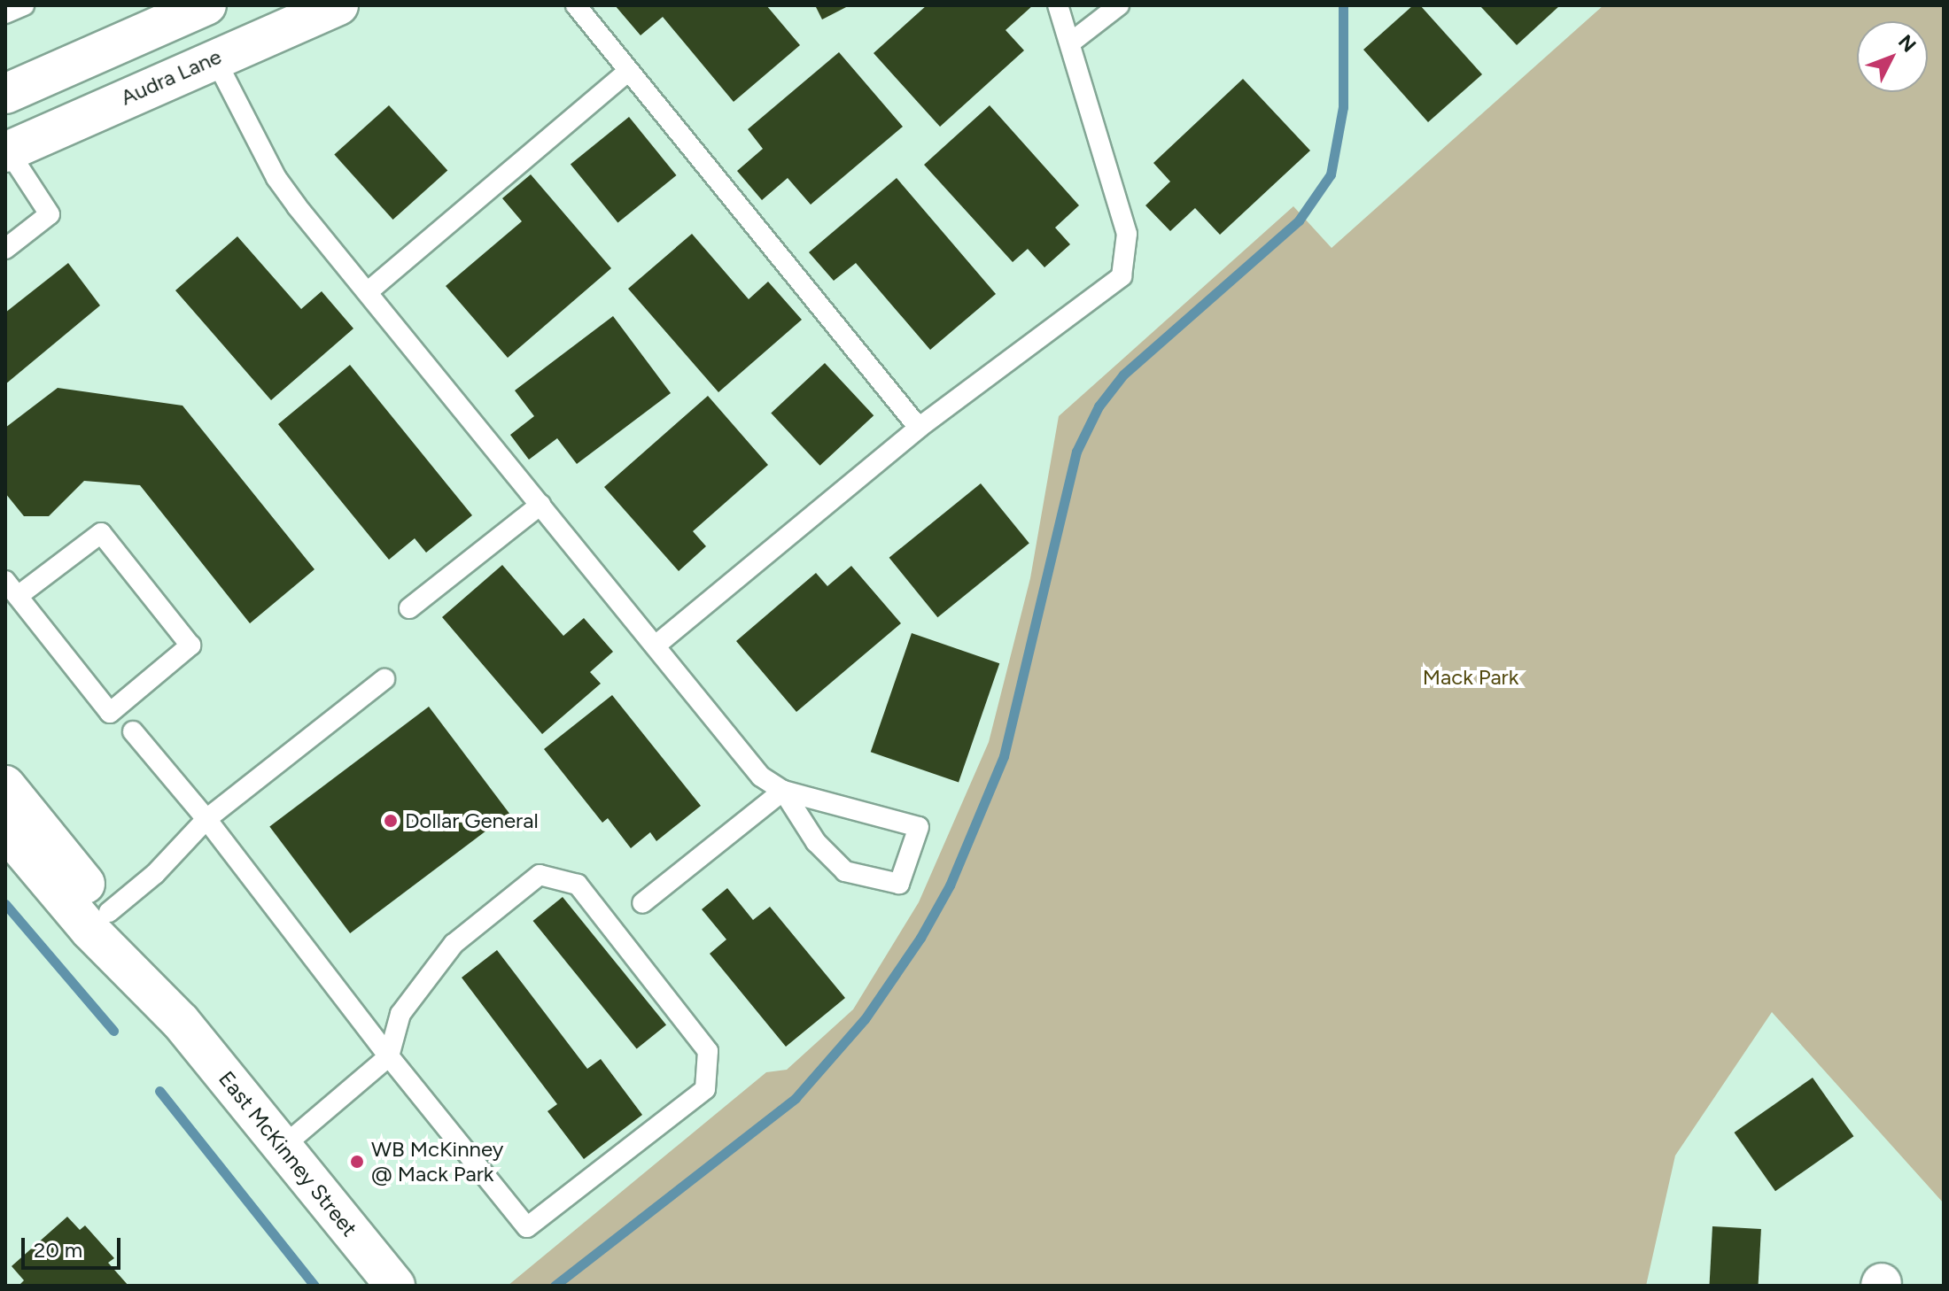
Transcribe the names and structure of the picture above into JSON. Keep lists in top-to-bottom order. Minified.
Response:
{"streets":{"main road":["Audra Lane","East McKinney Street"]},"parks":["Mack Park"],"places":["Dollar General","WB McKinney @ Mack Park"],"scale_bar":"20 m","north":"top right"}
